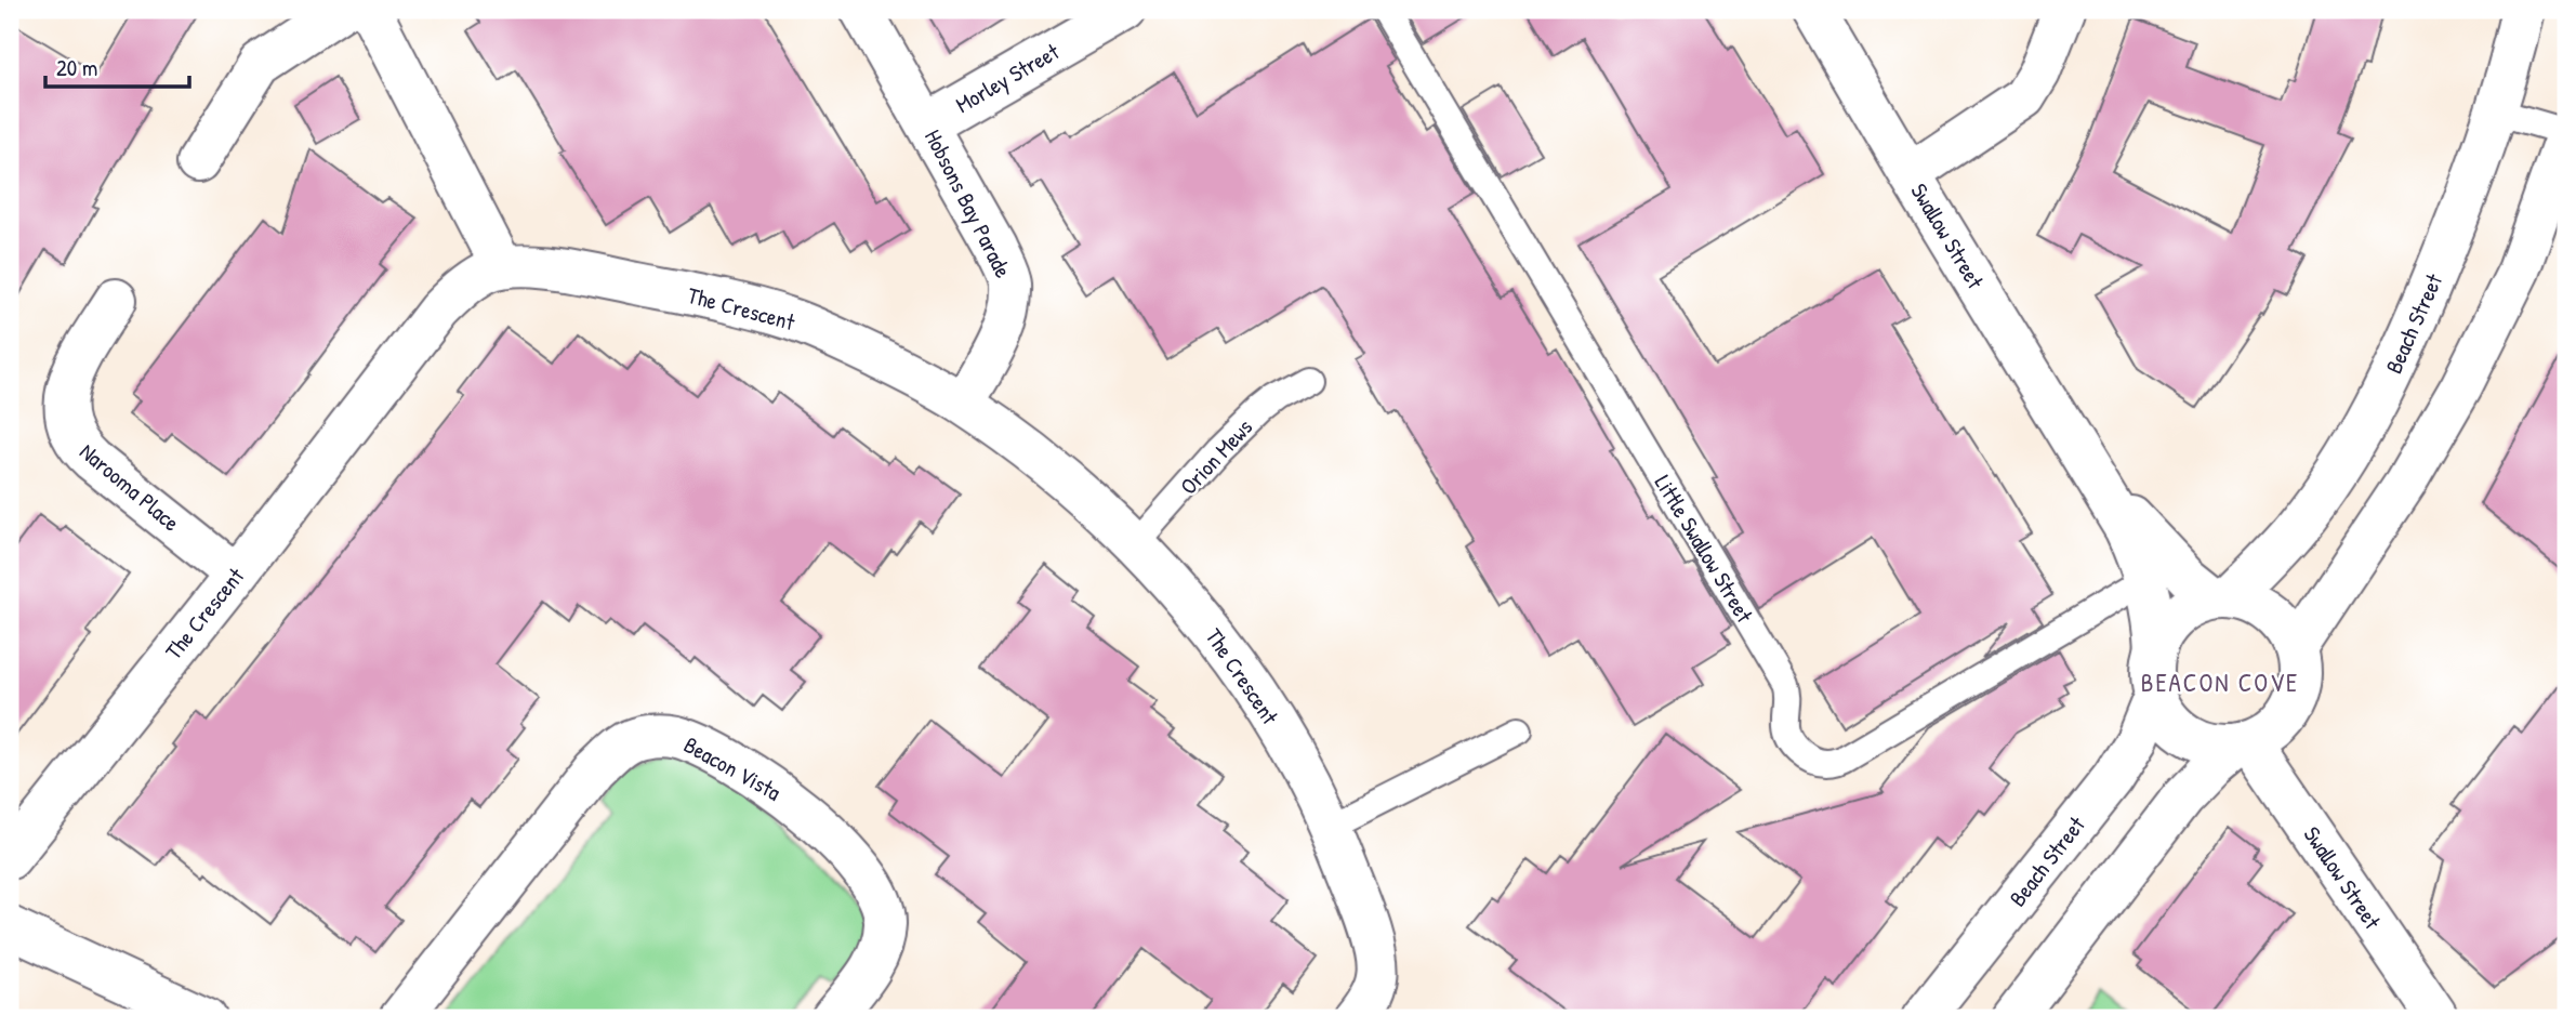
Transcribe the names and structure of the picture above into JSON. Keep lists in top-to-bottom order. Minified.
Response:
{"streets":{"street":["Morley Street","Hobsons Bay Parade","Swallow Street","The Crescent","Beach Street","Narooma Place","Beacon Vista"],"lane":["Orion Mews","Little Swallow Street"]},"crossings":[["Morley Street","Hobsons Bay Parade"],["Hobsons Bay Parade","The Crescent"],["Swallow Street","Beach Street"],["Swallow Street","Little Swallow Street"],["The Crescent","Orion Mews"],["The Crescent","Narooma Place"]],"districts":["BEACON COVE"],"scale_bar":"20 m"}
